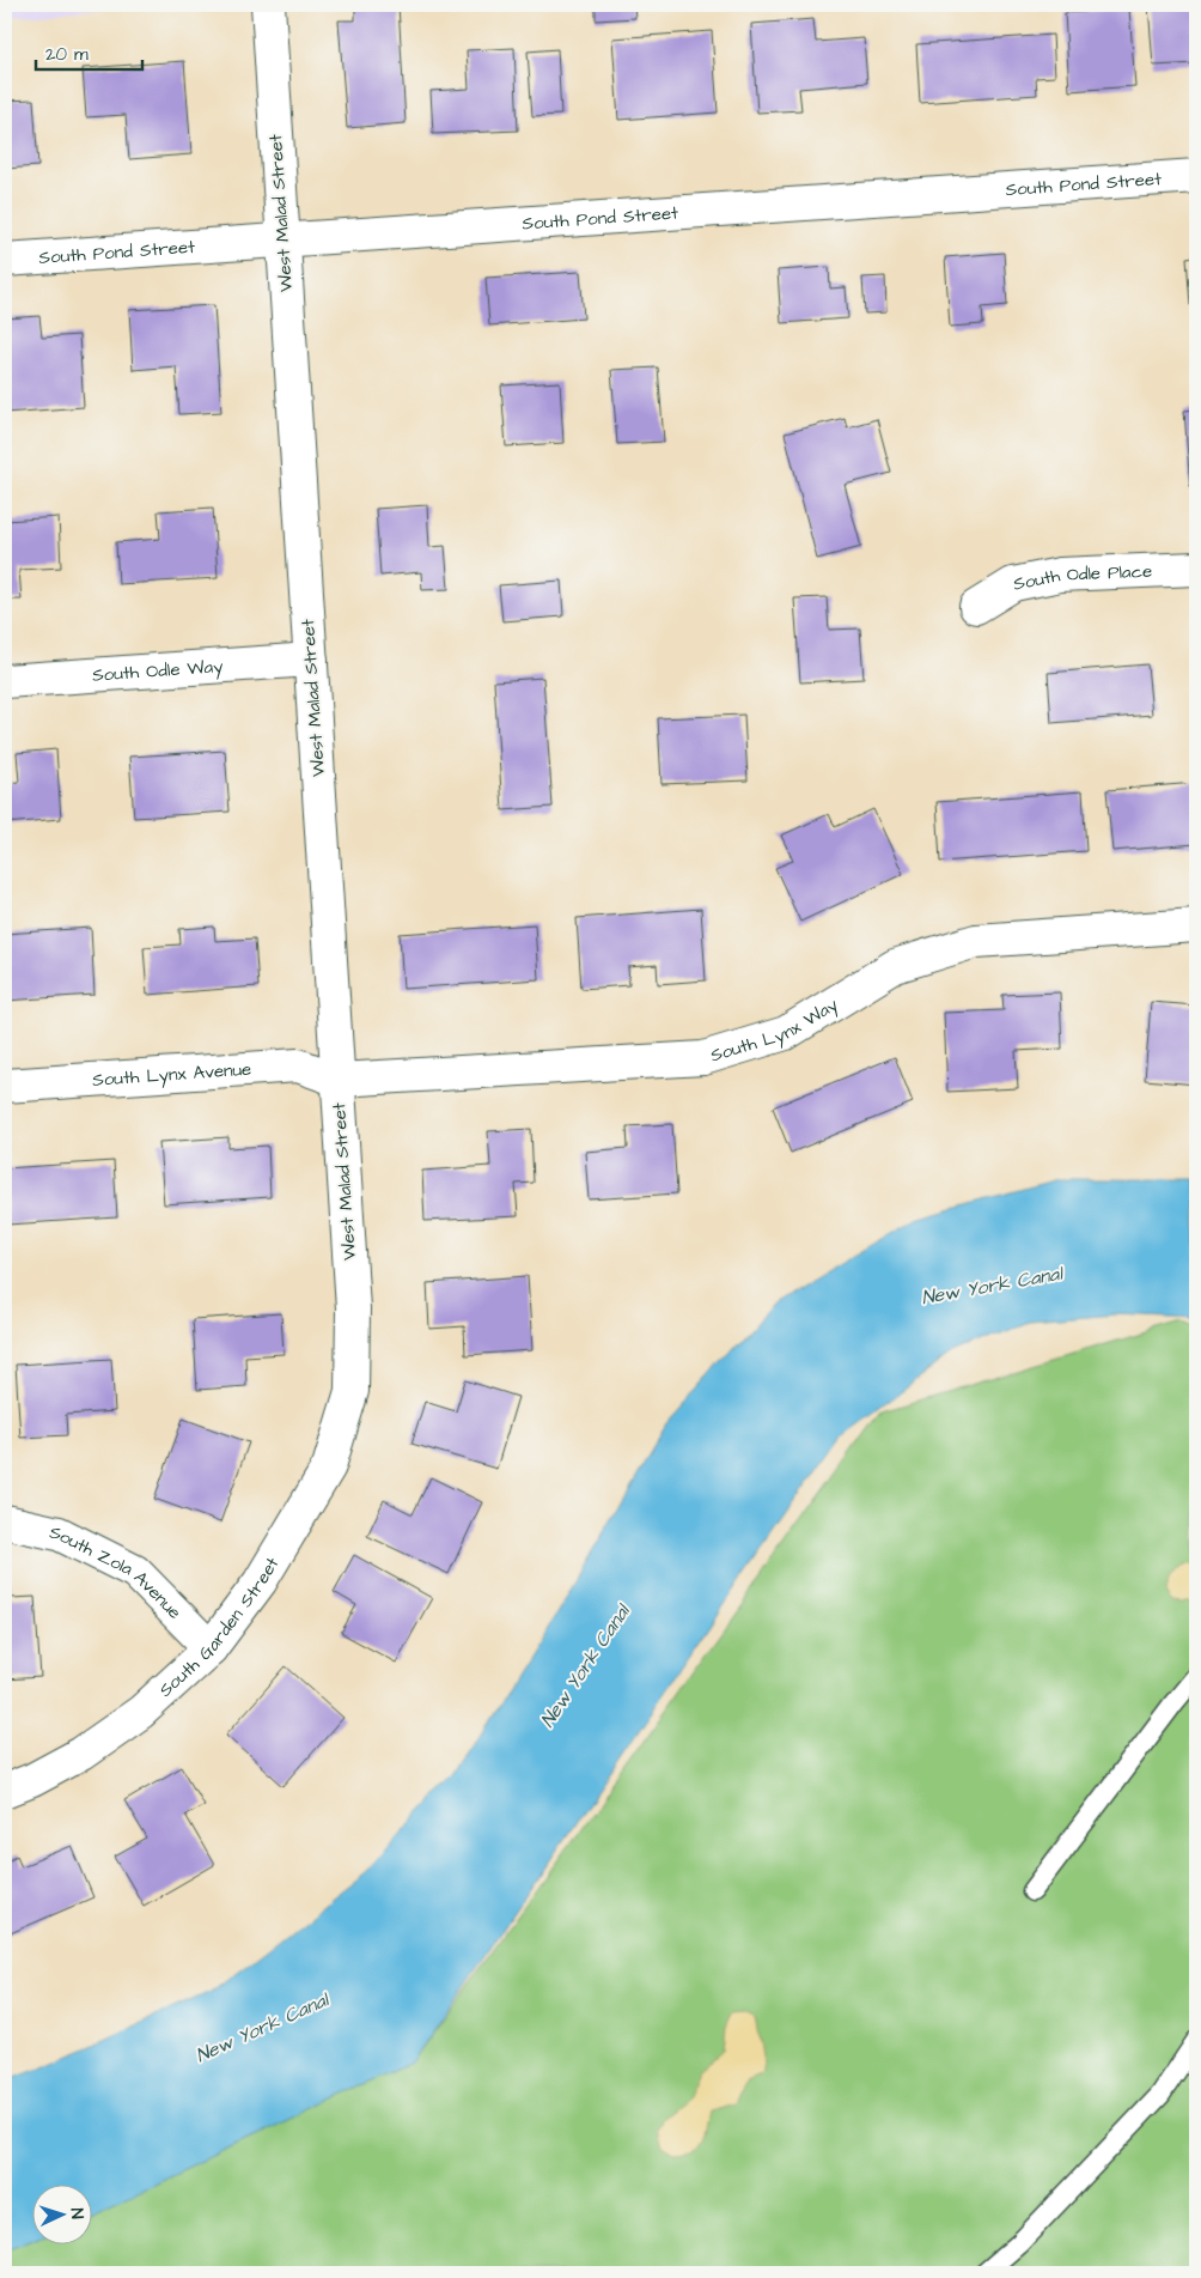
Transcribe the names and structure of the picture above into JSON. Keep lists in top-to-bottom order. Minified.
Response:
{"streets":{"street":["South Pond Street","West Malad Street","South Odle Place","South Odle Way","South Lynx Way","South Lynx Avenue","South Zola Avenue","South Garden Street"]},"crossings":[["South Pond Street","West Malad Street"],["West Malad Street","South Odle Way"],["West Malad Street","South Lynx Way"],["West Malad Street","South Lynx Avenue"],["West Malad Street","South Garden Street"],["South Lynx Way","South Lynx Avenue"],["South Zola Avenue","South Garden Street"]],"water":["New York Canal"],"scale_bar":"20 m","north":"right"}
